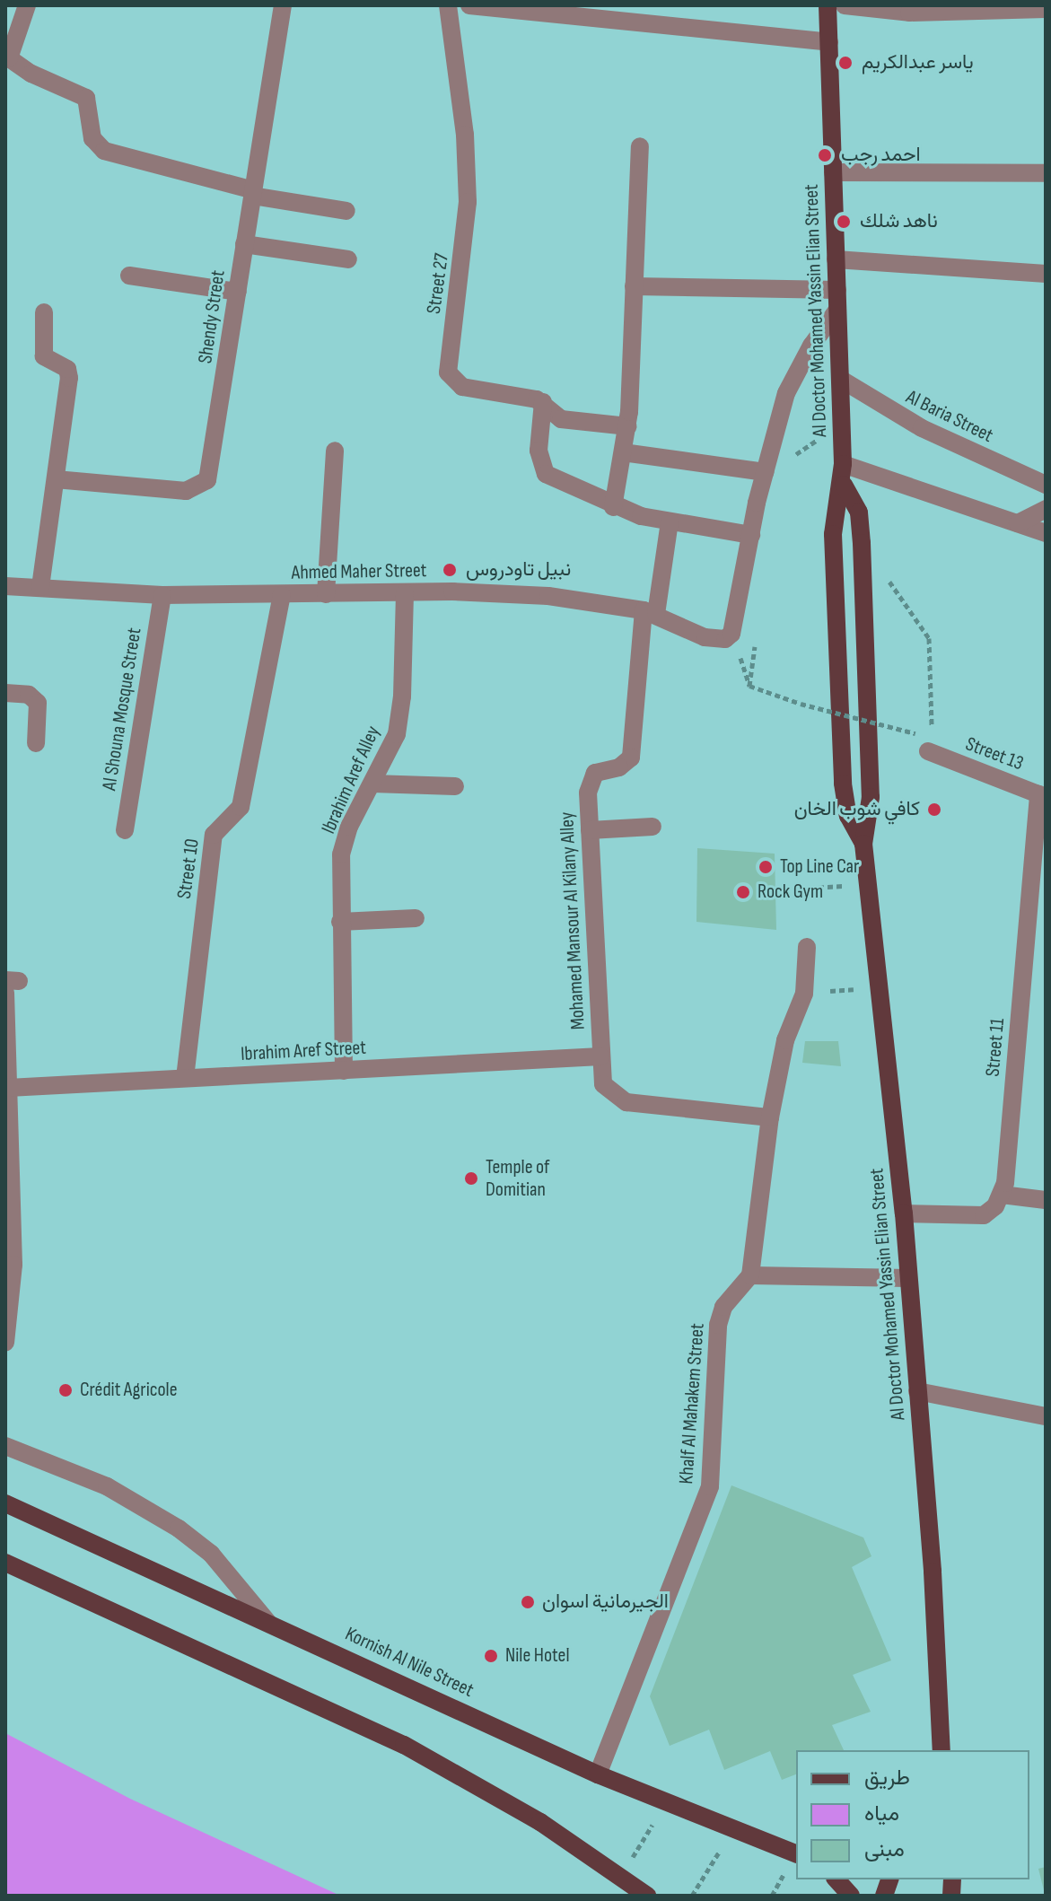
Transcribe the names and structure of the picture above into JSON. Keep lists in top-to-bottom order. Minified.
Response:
{"streets":{"main road":["Al Doctor Mohamed Yassin Elian Street","Kornish Al Nile Street"],"street":["Street 27","Shendy Street","Al Baria Street","Ahmed Maher Street","Al Shouna Mosque Street","Street 13","Ibrahim Aref Alley","Street 10","Mohamed Mansour Al Kilany Alley","Street 11","Ibrahim Aref Street","Khalf Al Mahakem Street"]},"crossings":[["Al Doctor Mohamed Yassin Elian Street","Al Baria Street"],["Ahmed Maher Street","Al Shouna Mosque Street"],["Ahmed Maher Street","Ibrahim Aref Alley"],["Ahmed Maher Street","Street 10"],["Ahmed Maher Street","Mohamed Mansour Al Kilany Alley"],["Street 13","Street 11"],["Ibrahim Aref Alley","Ibrahim Aref Street"],["Street 10","Ibrahim Aref Street"],["Mohamed Mansour Al Kilany Alley","Ibrahim Aref Street"],["Khalf Al Mahakem Street","Kornish Al Nile Street"]],"places":["ياسر عبدالكريم","احمد رجب","ناهد شلك","نبيل تاودروس","كافي شوب الخان","Top Line Car","Rock Gym","Temple of Domitian","Crédit Agricole","الجيرمانية اسوان","Nile Hotel"],"legend":["طريق","مياه","مبنى"]}
